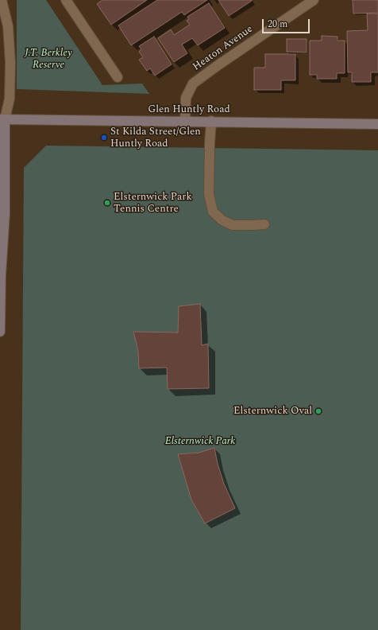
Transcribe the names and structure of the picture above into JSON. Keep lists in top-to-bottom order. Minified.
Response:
{"streets":{"main road":["Glen Huntly Road"],"street":["Heaton Avenue"]},"crossings":[["Heaton Avenue","Glen Huntly Road"]],"parks":["J.T. Berkley Reserve","Elsternwick Park"],"places":["St Kilda Street/Glen Huntly Road","Elsternwick Park Tennis Centre","Elsternwick Oval"],"scale_bar":"20 m"}
